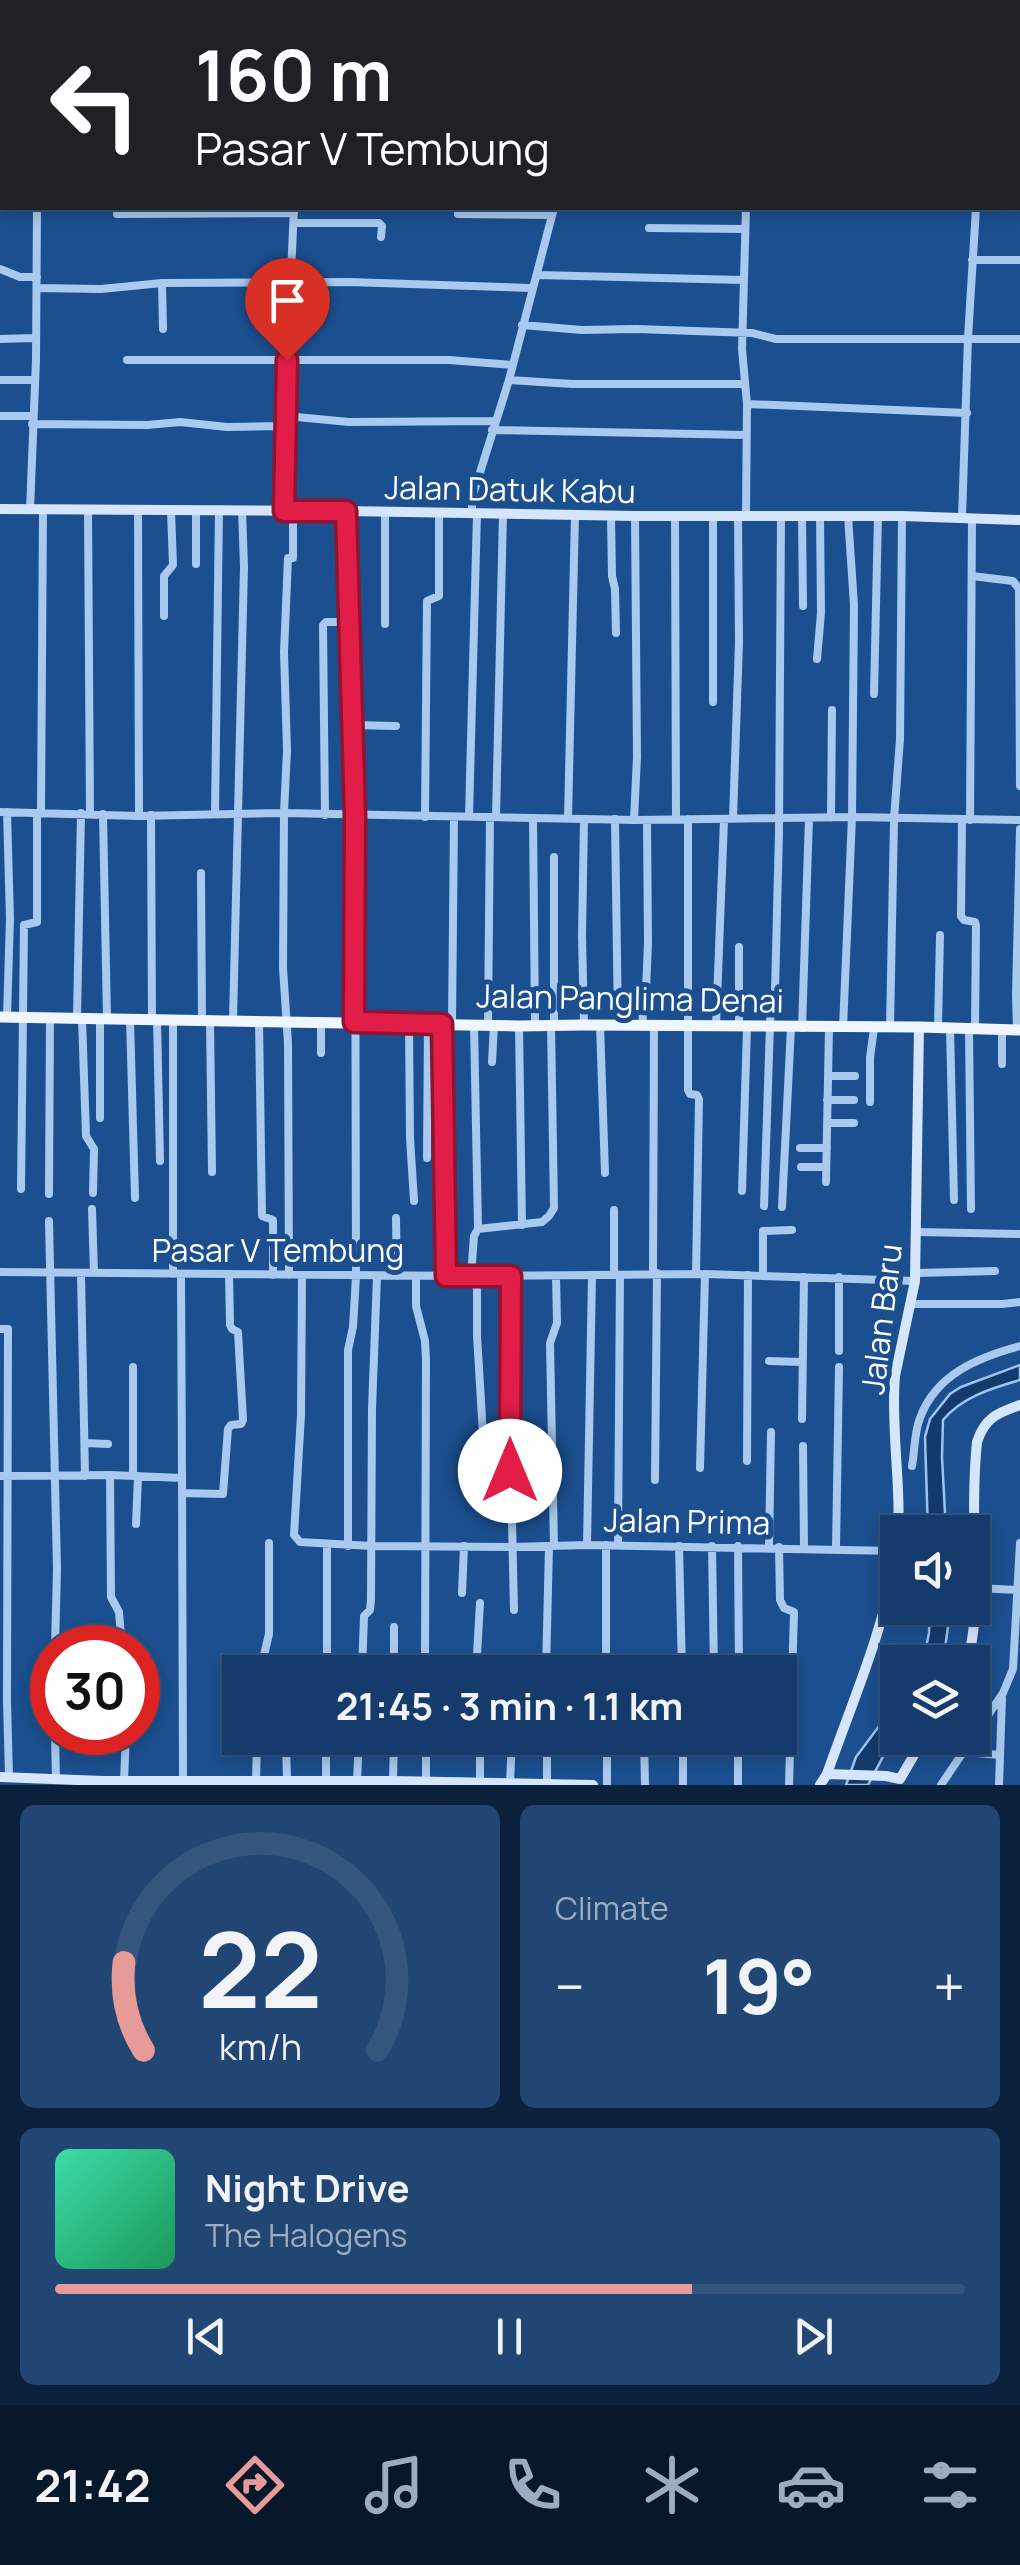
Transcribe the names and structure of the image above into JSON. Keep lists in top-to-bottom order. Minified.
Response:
{"streets":{"main road":["Jalan Panglima Denai"],"street":["Jalan Datuk Kabu","Pasar V Tembung","Jalan Baru","Jalan Prima"]},"crossings":[["Jalan Panglima Denai","Jalan Baru"],["Pasar V Tembung","Jalan Baru"],["Pasar V Tembung","Jalan Prima"]],"page":{"turn":["160 m","Pasar V Tembung"],"limit":"30","trip":"21:45 · 3 min · 1.1 km","tile":"Climate","heat":["−","19°","+"],"song":["Night Drive","The Halogens"],"tabs":"21:42","gauge":["22","km/h"]}}
